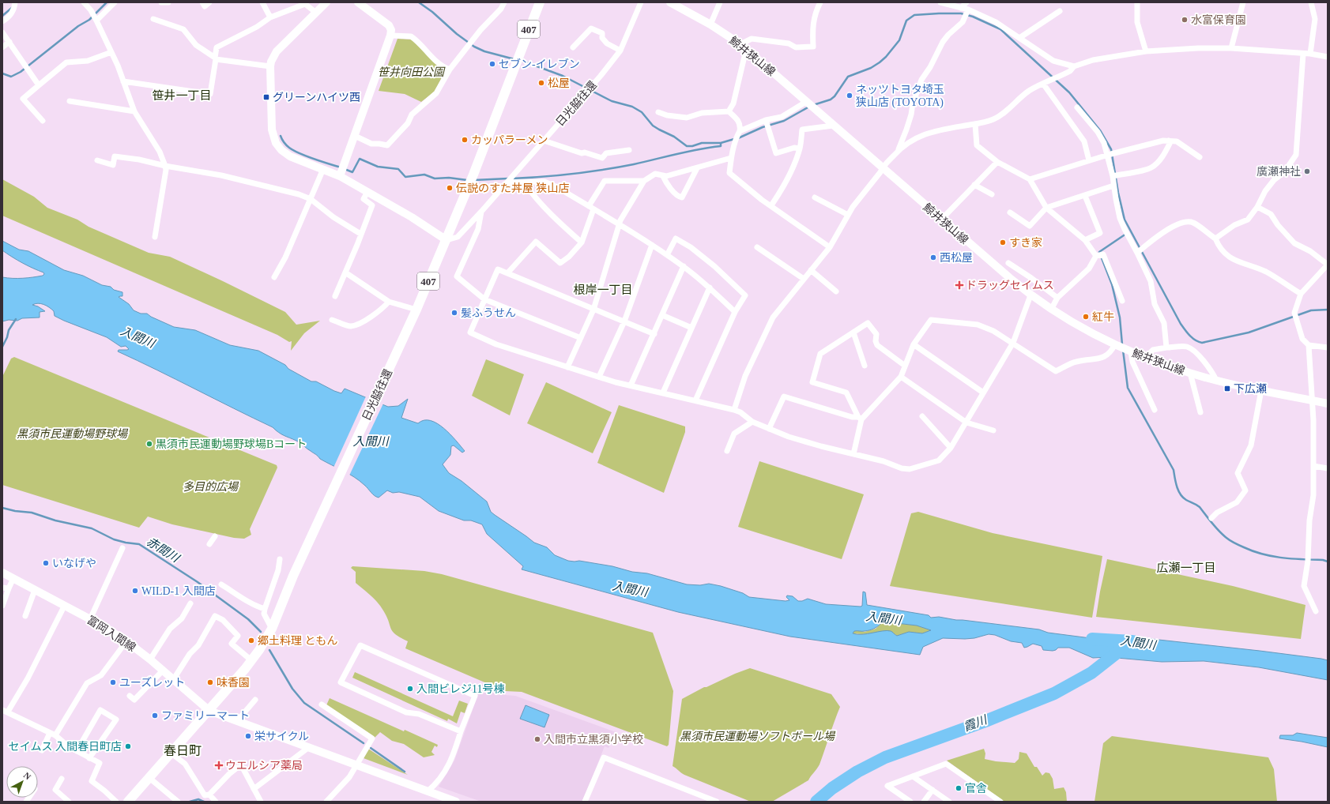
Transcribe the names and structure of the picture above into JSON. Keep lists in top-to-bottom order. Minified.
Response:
{"streets":{"highway":["407","日光脇往還"],"main road":["鯨井狭山線","富岡入間線"]},"crossings":[["407","日光脇往還"],["日光脇往還","富岡入間線"]],"districts":["笹井一丁目","根岸一丁目","広瀬一丁目","春日町"],"water":["入間川","赤間川","霞川"],"parks":["笹井向田公園","黒須市民運動場野球場","多目的広場","黒須市民運動場ソフトボール場"],"places":{"other":["水富保育園","セブン-イレブン","松屋","ネッツトヨタ埼玉 狭山店 (TOYOTA)","カッパラーメン","廣瀬神社","伝説のすた丼屋 狭山店","すき家","西松屋","髪ふうせん","紅牛","黒須市民運動場野球場Bコート","いなげや","WILD-1 入間店","郷土料理 ともん","ユーズレット","味香園","入間ビレジ11号棟","ファミリーマート","栄サイクル","入間市立黒須小学校","セイムス 入間春日町店","官舎"],"transit":["グリーンハイツ西","下広瀬"],"health":["ドラッグセイムス","ウエルシア薬局"]},"north":"top right"}
